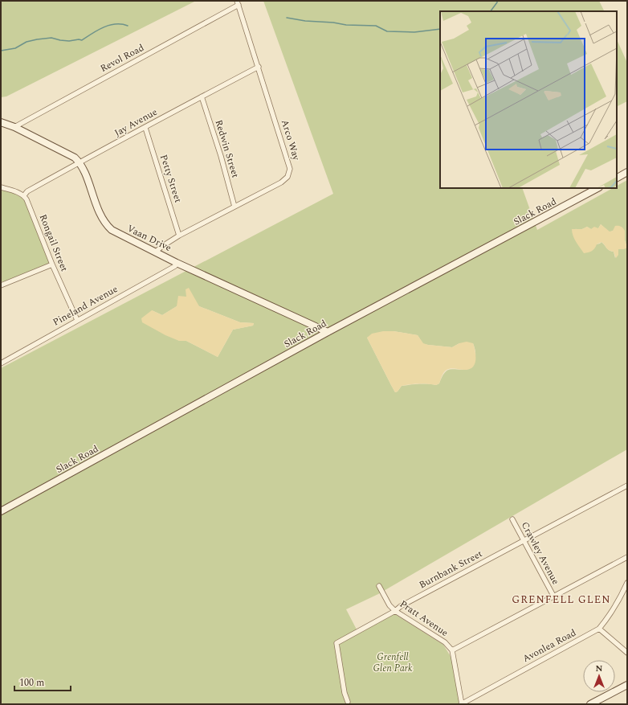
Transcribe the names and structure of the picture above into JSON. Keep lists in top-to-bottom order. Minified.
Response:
{"streets":{"street":["Revol Road","Jay Avenue","Arco Way","Redwin Street","Petty Street","Slack Road","Vaan Drive","Rongail Street","Pineland Avenue","Crawley Avenue","Burnbank Street","Pratt Avenue","Avonlea Road"]},"crossings":[["Revol Road","Arco Way"],["Jay Avenue","Arco Way"],["Jay Avenue","Redwin Street"],["Jay Avenue","Petty Street"],["Jay Avenue","Vaan Drive"],["Jay Avenue","Rongail Street"],["Arco Way","Redwin Street"],["Arco Way","Petty Street"],["Arco Way","Vaan Drive"],["Slack Road","Vaan Drive"],["Vaan Drive","Pineland Avenue"],["Rongail Street","Pineland Avenue"],["Crawley Avenue","Burnbank Street"],["Burnbank Street","Pratt Avenue"]],"districts":["GRENFELL GLEN"],"parks":["Grenfell Glen Park"],"scale_bar":"100 m","north":"top"}
